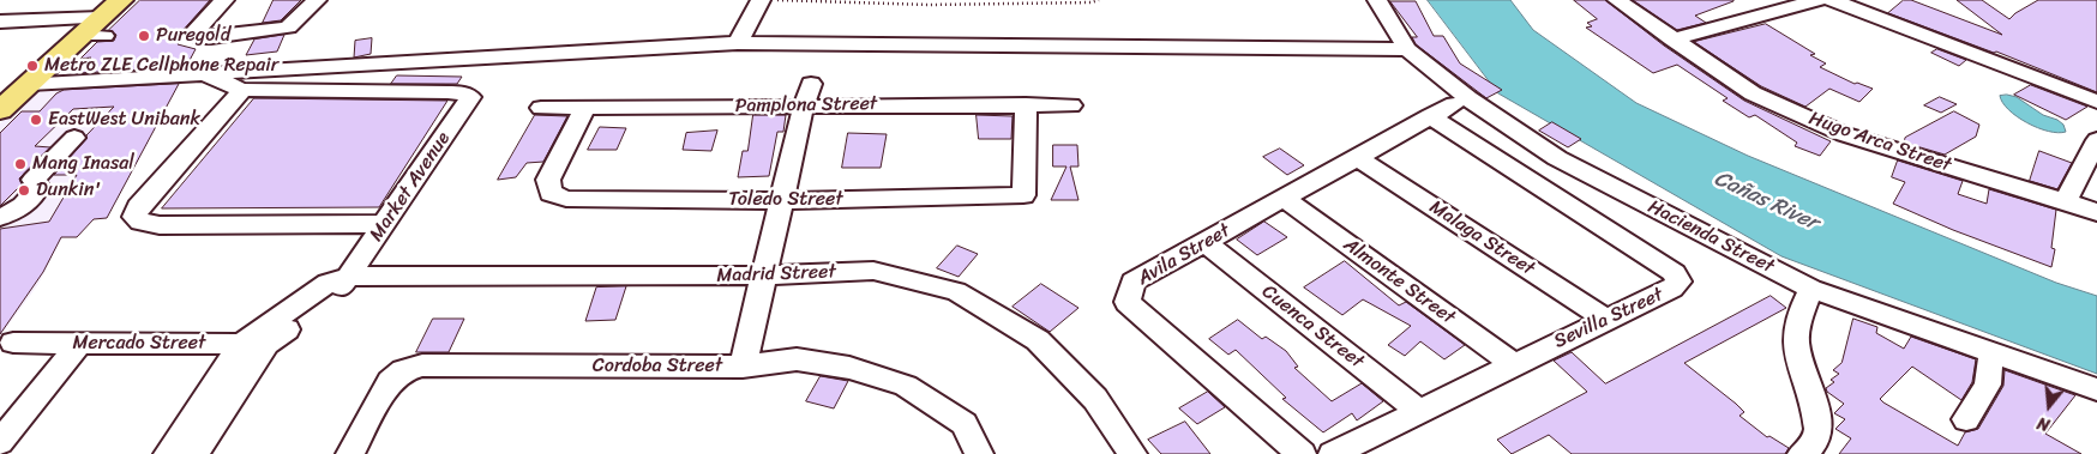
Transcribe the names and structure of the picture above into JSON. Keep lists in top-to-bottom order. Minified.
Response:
{"streets":{"street":["Pamplona Street","Hugo Arca Street","Market Avenue","Toledo Street","Hacienda Street","Malaga Street","Avila Street","Madrid Street","Almonte Street","Sevilla Street","Cuenca Street","Mercado Street","Cordoba Street"]},"crossings":[["Pamplona Street","Toledo Street"],["Market Avenue","Madrid Street"],["Market Avenue","Mercado Street"],["Malaga Street","Avila Street"],["Malaga Street","Sevilla Street"],["Avila Street","Almonte Street"],["Avila Street","Sevilla Street"],["Avila Street","Cuenca Street"],["Almonte Street","Sevilla Street"],["Sevilla Street","Cuenca Street"]],"water":["Cañas River"],"places":["Puregold","Metro ZLE Cellphone Repair","EastWest Unibank","Mang Inasal","Dunkin'"],"north":"bottom"}
